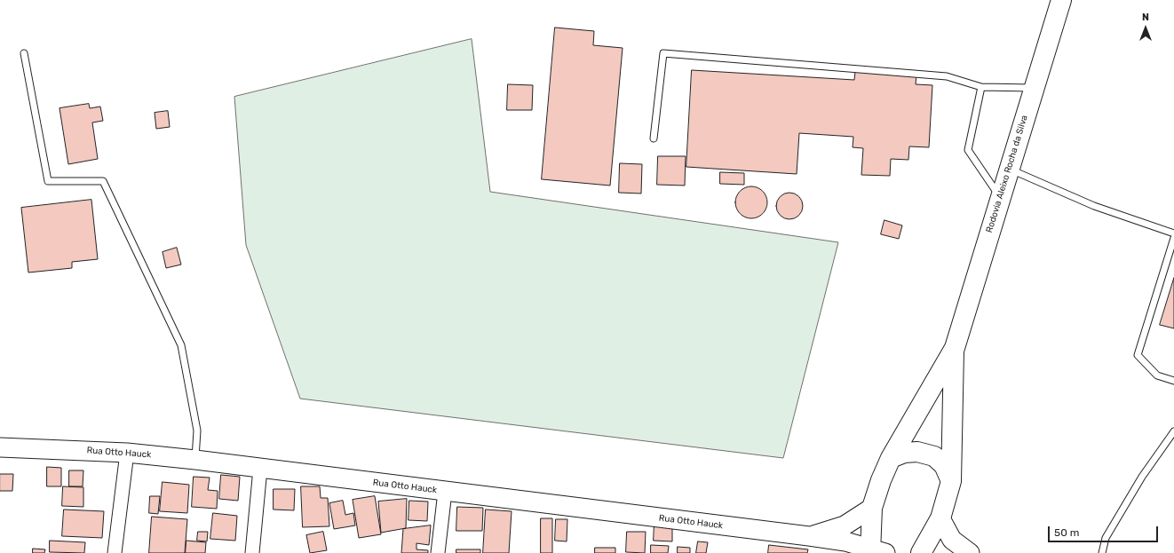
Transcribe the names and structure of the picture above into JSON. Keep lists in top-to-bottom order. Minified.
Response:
{"streets":{"main road":["Rodovia Aleixo Rocha da Silva"],"street":["Rua Otto Hauck"]},"crossings":[["Rodovia Aleixo Rocha da Silva","Rua Otto Hauck"]],"scale_bar":"50 m","north":"top"}
